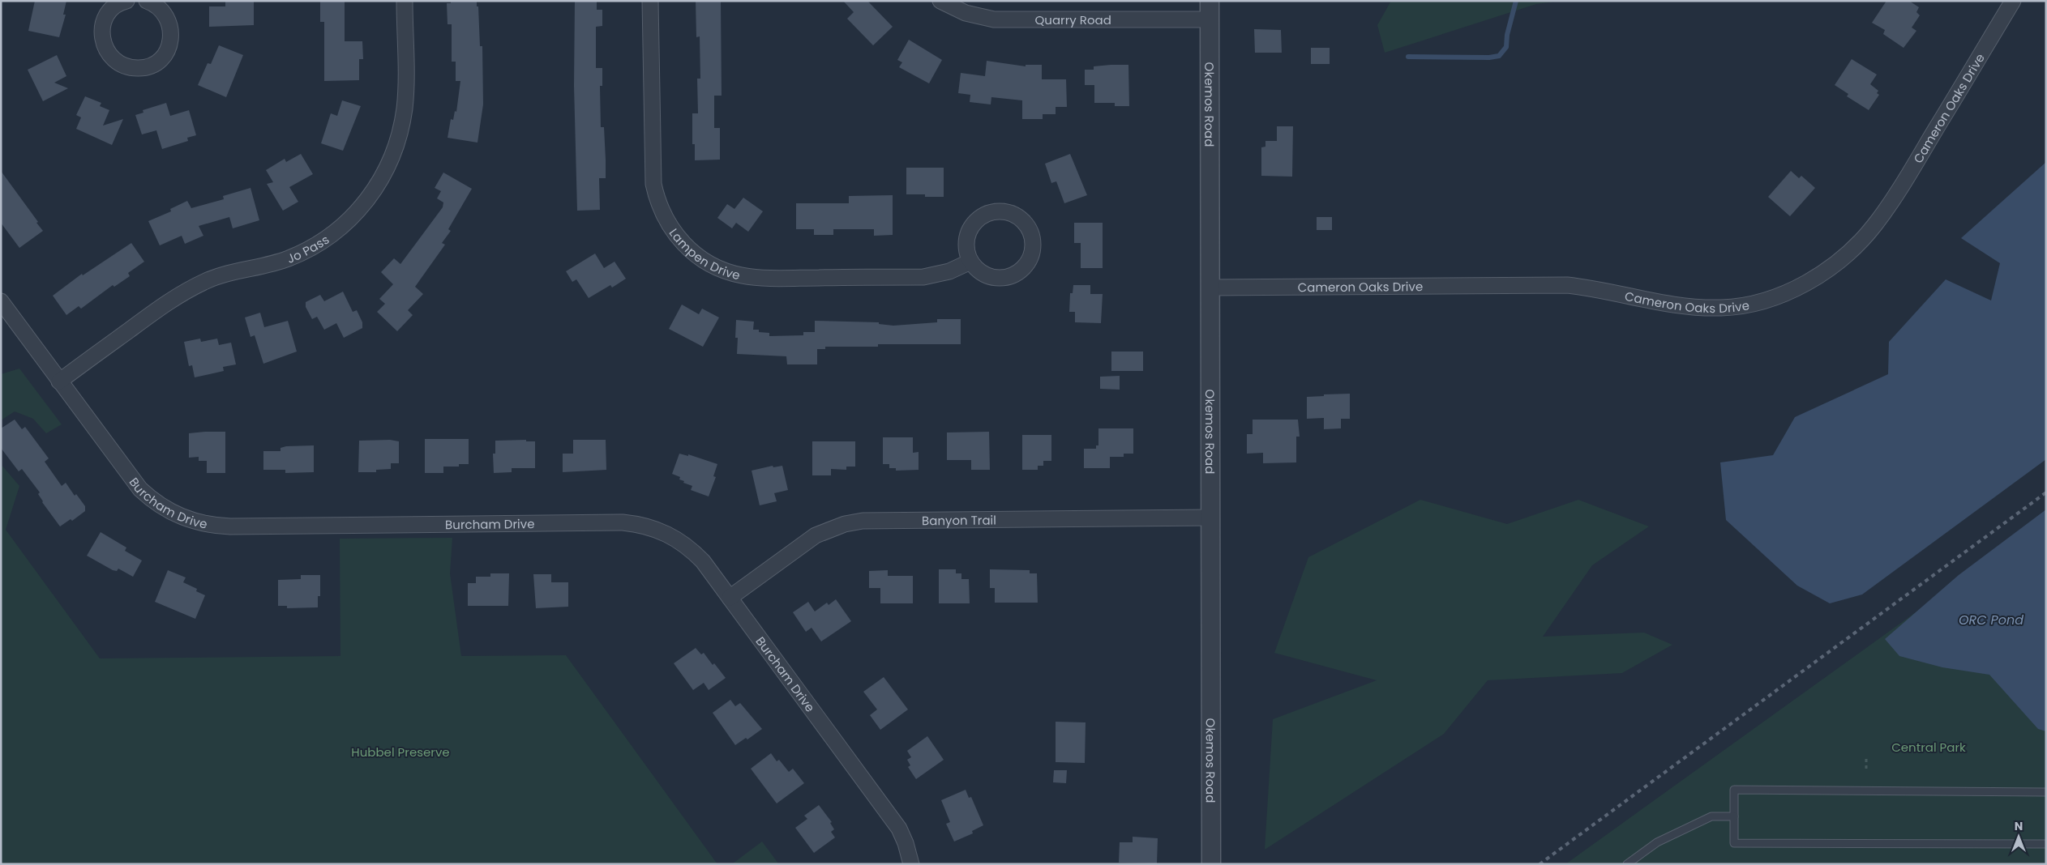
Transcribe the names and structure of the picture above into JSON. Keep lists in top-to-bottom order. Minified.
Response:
{"streets":{"street":["Quarry Road","Okemos Road","Cameron Oaks Drive","Jo Pass","Lampen Drive","Burcham Drive","Banyon Trail"]},"crossings":[["Quarry Road","Okemos Road"],["Okemos Road","Cameron Oaks Drive"],["Okemos Road","Banyon Trail"],["Jo Pass","Burcham Drive"],["Burcham Drive","Banyon Trail"]],"water":["ORC Pond"],"parks":["Central Park","Hubbel Preserve"],"north":"top"}
